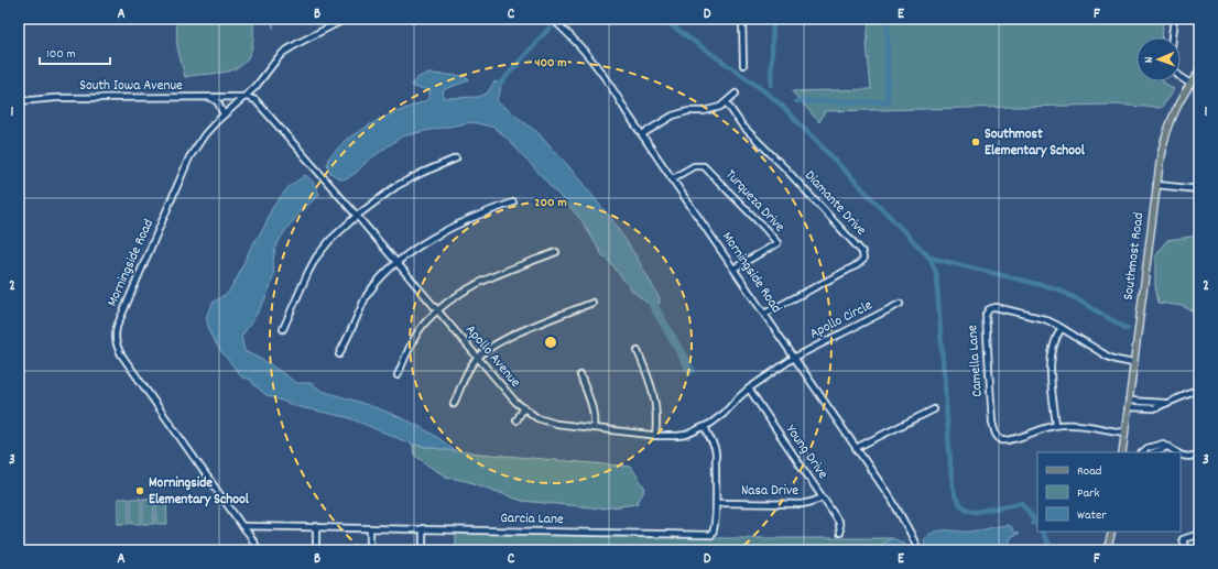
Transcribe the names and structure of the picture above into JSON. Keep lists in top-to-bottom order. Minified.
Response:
{"streets":{"main road":["Southmost Road"],"street":["South Iowa Avenue","Turqueza Drive","Diamante Drive","Morningside Road","Apollo Circle","Apollo Avenue","Camella Lane","Young Drive","Nasa Drive","Garcia Lane"]},"crossings":[["South Iowa Avenue","Morningside Road"],["South Iowa Avenue","Apollo Avenue"],["Turqueza Drive","Morningside Road"],["Diamante Drive","Morningside Road"],["Southmost Road","Camella Lane"],["Morningside Road","Apollo Circle"],["Morningside Road","Apollo Avenue"],["Morningside Road","Garcia Lane"],["Apollo Circle","Apollo Avenue"],["Apollo Avenue","Young Drive"],["Apollo Avenue","Garcia Lane"],["Young Drive","Nasa Drive"],["Nasa Drive","Garcia Lane"]],"places":["Southmost Elementary School","Morningside Elementary School"],"legend":["Road","Park","Water"],"scale_bar":"100 m","north":"left","grid":{"columns":["A","B","C","D","E","F"],"rows":["1","2","3"]},"rings":["400 m","200 m"]}
